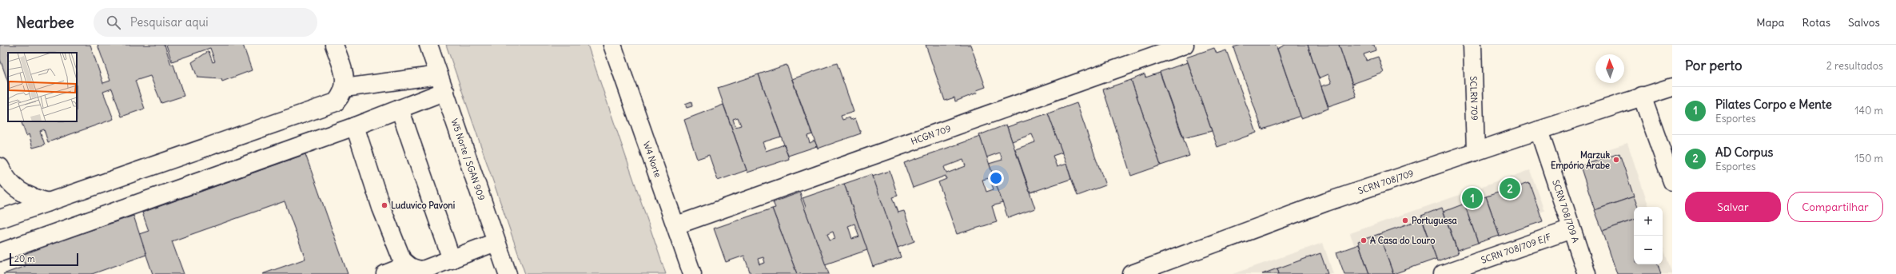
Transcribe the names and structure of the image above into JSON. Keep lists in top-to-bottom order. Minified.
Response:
{"streets":{"main road":["SCLRN 709","HCGN 709","W5 Norte / SGAN 909","W4 Norte","SCRN 708/709","SCRN 708/709 A","SCRN 708/709 E/F"]},"crossings":[["SCLRN 709","SCRN 708/709"],["HCGN 709","W4 Norte"],["SCRN 708/709","SCRN 708/709 A"],["SCRN 708/709 A","SCRN 708/709 E/F"]],"places":["Marzuk Empório Árabe","Luduvico Pavoni","Portuguesa","A Casa do Louro"],"scale_bar":"20 m","north":"top","page":{"header":"Nearbee","search":"Pesquisar aqui","nav":["Mapa","Rotas","Salvos"],"heading":["Por perto","2 resultados"],"list":[{"mark":"1","name":"Pilates Corpo e Mente","note":"Esportes","value":"140 m"},{"mark":"2","name":"AD Corpus","note":"Esportes","value":"150 m"}],"pins":["2","1"],"buttons":["Salvar","Compartilhar"],"map_buttons":["+","−"],"scale":"20 m"}}
